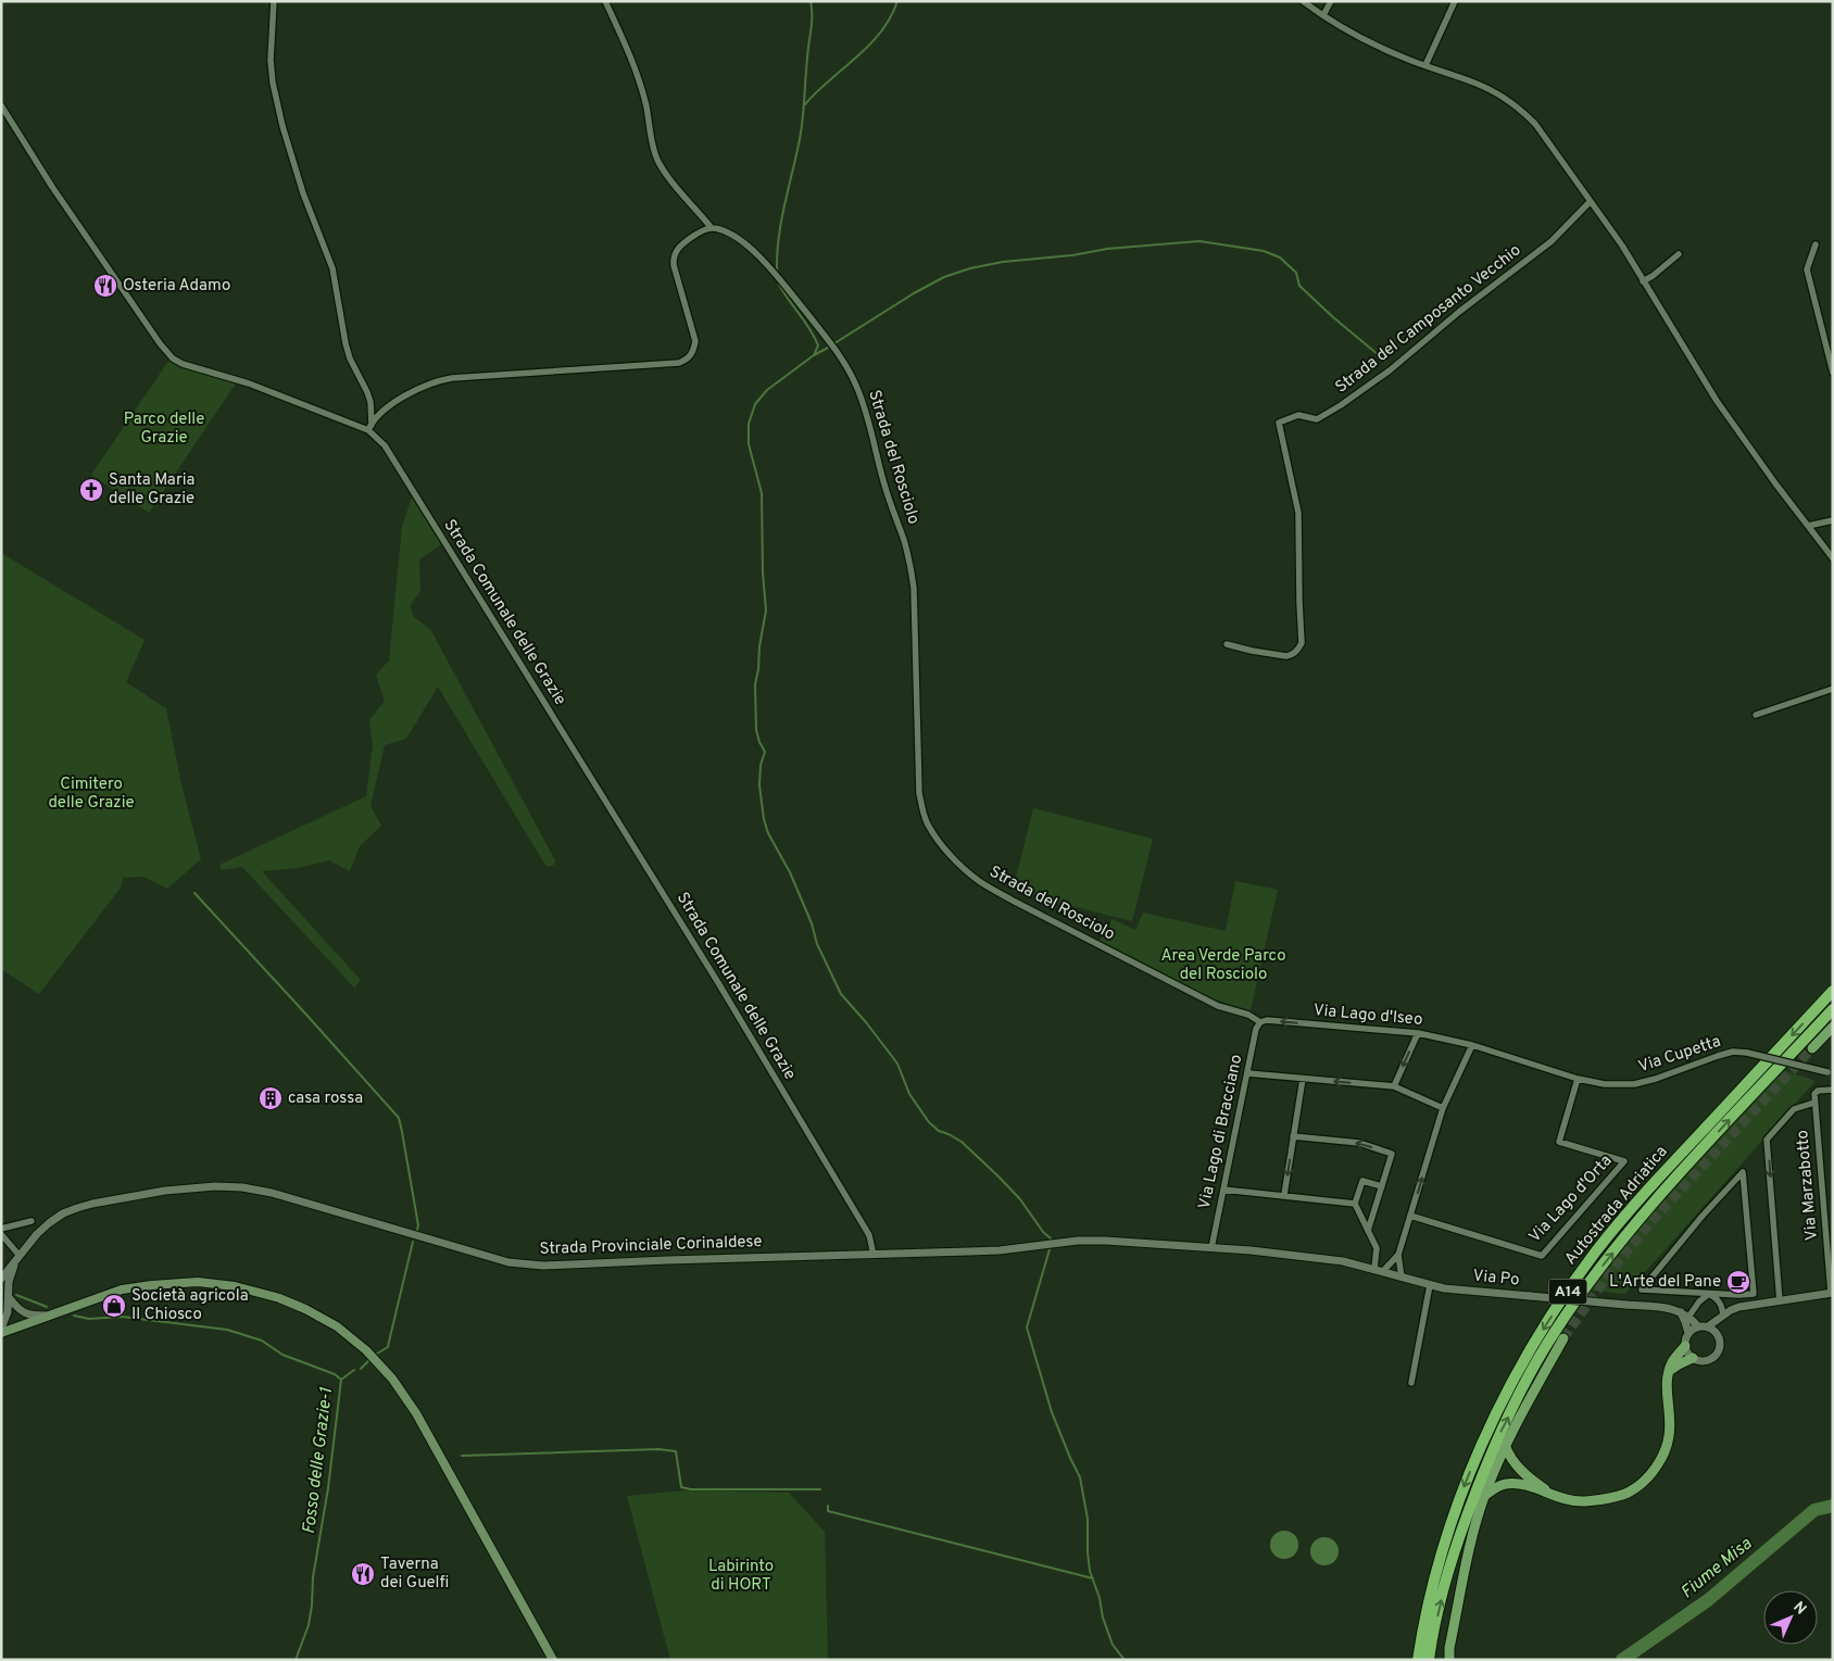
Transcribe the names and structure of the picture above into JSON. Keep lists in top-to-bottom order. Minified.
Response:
{"streets":{"highway":["Autostrada Adriatica","A14"],"street":["Strada del Camposanto Vecchio","Strada del Rosciolo","Strada Comunale delle Grazie","Via Lago d'Iseo","Via Cupetta","Via Lago di Bracciano","Via Marzabotto","Via Lago d'Orta","Strada Provinciale Corinaldese","Via Po"]},"crossings":[["Strada del Rosciolo","Via Lago d'Iseo"],["Strada del Rosciolo","Via Lago di Bracciano"],["Strada Comunale delle Grazie","Strada Provinciale Corinaldese"],["Via Lago d'Iseo","Via Cupetta"],["Via Lago d'Iseo","Via Lago di Bracciano"],["Via Cupetta","Via Lago d'Orta"],["Via Lago di Bracciano","Strada Provinciale Corinaldese"],["Strada Provinciale Corinaldese","Via Po"]],"one_way":["Via Lago d'Iseo"],"water":["Fosso delle Grazie-1","Fiume Misa"],"parks":["Parco delle Grazie","Cimitero delle Grazie","Area Verde Parco del Rosciolo","Labirinto di HORT"],"places":{"restaurant":["Osteria Adamo","Taverna dei Guelfi"],"church":["Santa Maria delle Grazie"],"building":["casa rossa"],"cafe":["L'Arte del Pane"],"shop":["Società agricola Il Chiosco"]},"north":"top right"}
